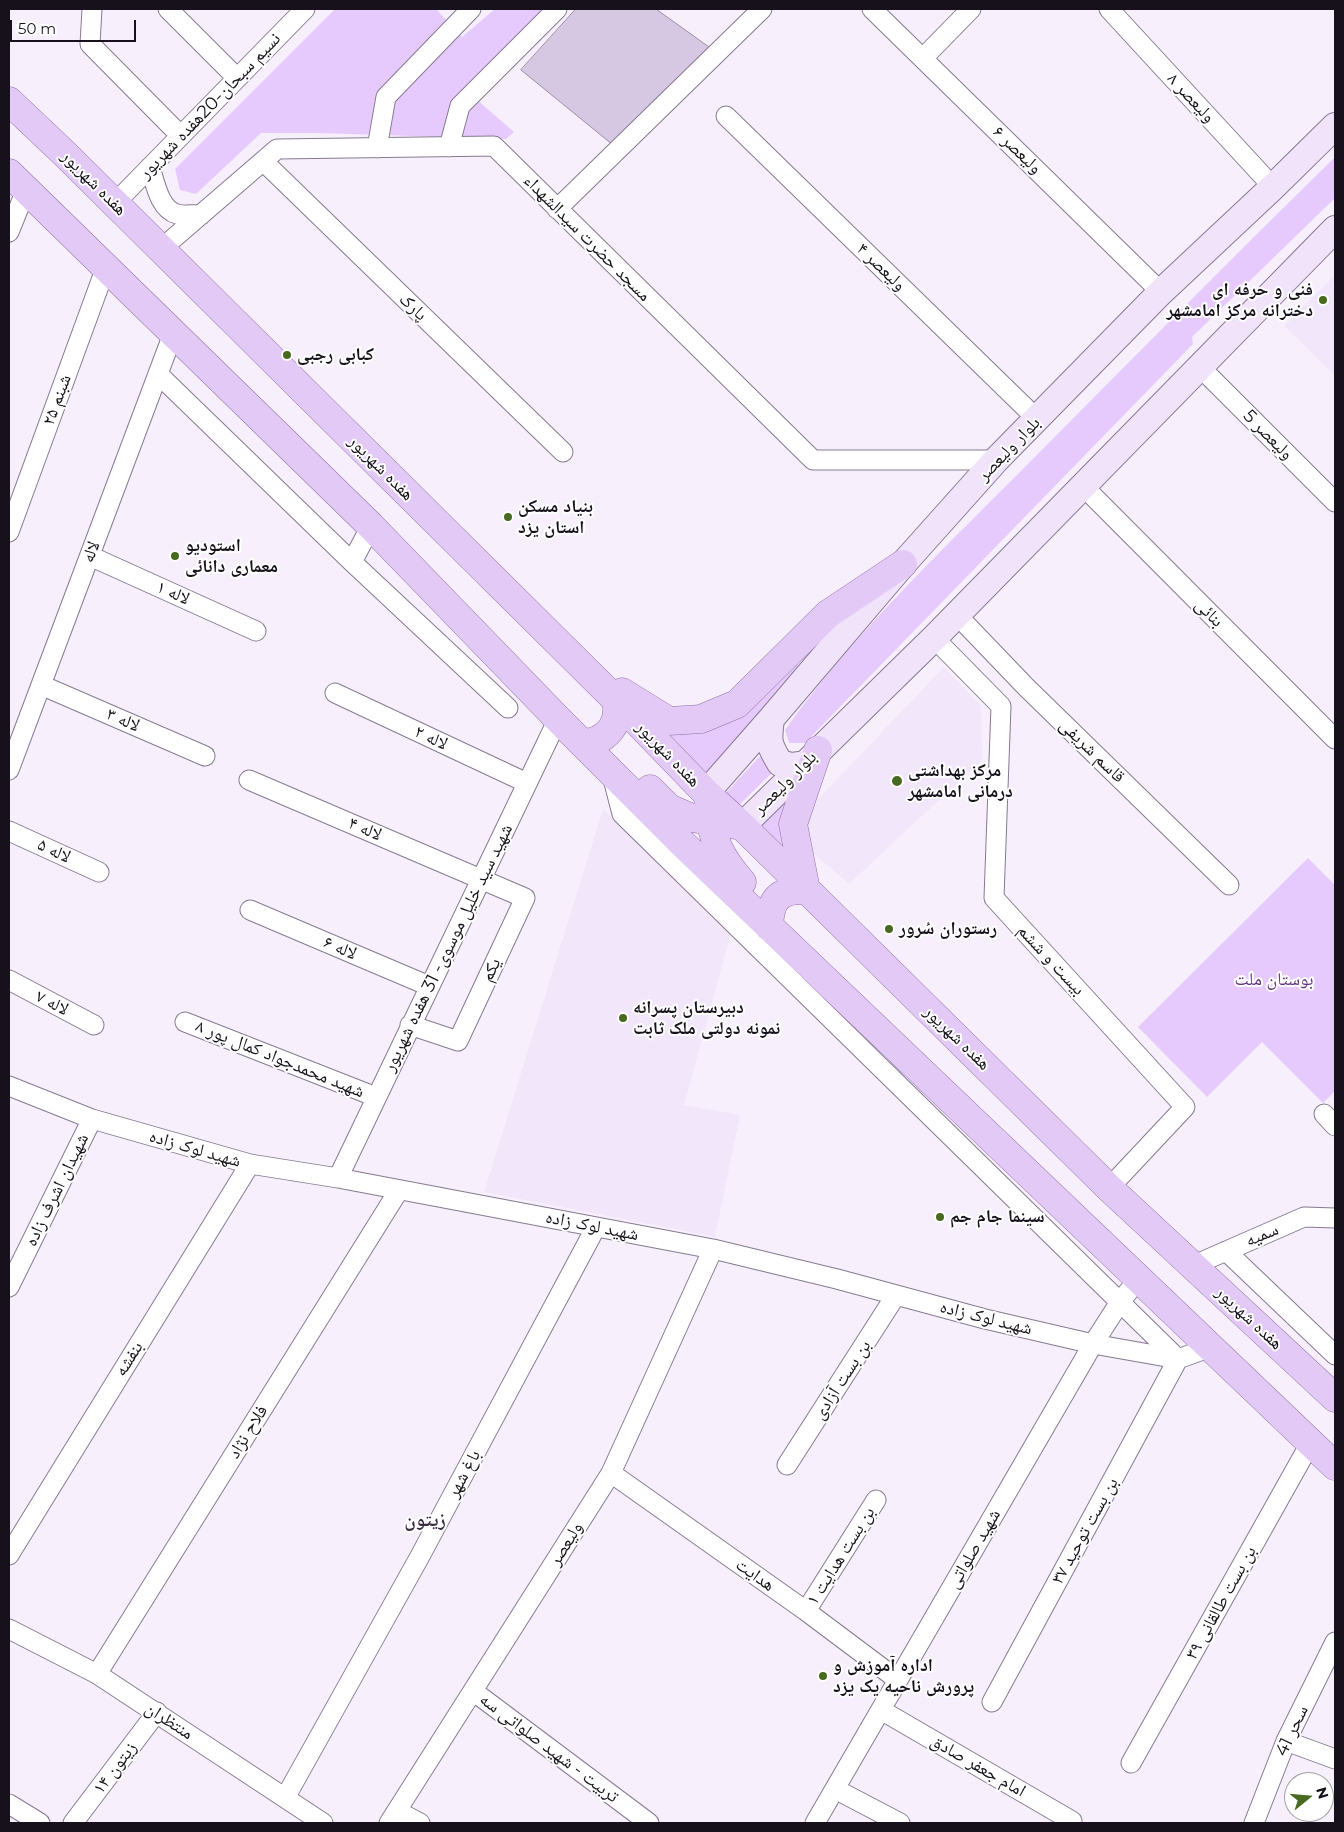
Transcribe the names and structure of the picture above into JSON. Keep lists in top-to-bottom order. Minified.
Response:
{"streets":{"main road":["هفده شهریور","بلوار ولیعصر"],"street":["ولیعصر ۸","نسیم سبحان-20هفده شهریور","ولیعصر ۶","مسجد حضرت سیدالشهداء","ولیعصر ۴","پارک","شبنم ۲۵","ولیعصر 5","لاله","لاله ۱","بنائی","لاله ۳","لاله ۲","قاسم شریفی","لاله ۴","لاله ۵","لاله ۶","شهید سید خلیل موسوی- 31 هفده شهریور","بیست و ششم","یکم","لاله ۷","شهید محمدجواد کمال پور ۸","شهید لوک زاده","شهیدان اشرف زاده","سمیه","بنفشه","بن بست آزادی","فلاح نژاد","باغ شهر","بن بست توحید ۳۷","ولیعصر","شهید صلواتی","بن بست هدایت ۱","هدایت","بن‌ بست طالقانی ۳۹","منتظران","سحر 41","تربیت - شهید صلواتی سه","امام جعفر صادق","زیتون ۱۴"]},"crossings":[["ولیعصر ۸","بلوار ولیعصر"],["نسیم سبحان-20هفده شهریور","هفده شهریور"],["ولیعصر ۶","بلوار ولیعصر"],["هفده شهریور","مسجد حضرت سیدالشهداء"],["هفده شهریور","بلوار ولیعصر"],["هفده شهریور","بیست و ششم"],["هفده شهریور","سمیه"],["مسجد حضرت سیدالشهداء","پارک"],["مسجد حضرت سیدالشهداء","بلوار ولیعصر"],["ولیعصر ۴","بلوار ولیعصر"],["ولیعصر 5","بلوار ولیعصر"],["بلوار ولیعصر","بنائی"],["بلوار ولیعصر","قاسم شریفی"],["لاله","لاله ۱"],["لاله","لاله ۳"],["لاله ۲","شهید سید خلیل موسوی- 31 هفده شهریور"],["لاله ۴","شهید سید خلیل موسوی- 31 هفده شهریور"],["لاله ۴","یکم"],["لاله ۶","شهید سید خلیل موسوی- 31 هفده شهریور"],["شهید سید خلیل موسوی- 31 هفده شهریور","یکم"],["شهید سید خلیل موسوی- 31 هفده شهریور","شهید محمدجواد کمال پور ۸"],["شهید سید خلیل موسوی- 31 هفده شهریور","شهید لوک زاده"],["شهید لوک زاده","شهیدان اشرف زاده"],["شهید لوک زاده","بنفشه"],["شهید لوک زاده","بن بست آزادی"],["شهید لوک زاده","فلاح نژاد"],["شهید لوک زاده","باغ شهر"],["شهید لوک زاده","بن بست توحید ۳۷"],["شهید لوک زاده","ولیعصر"],["شهید لوک زاده","شهید صلواتی"],["فلاح نژاد","منتظران"],["باغ شهر","منتظران"],["ولیعصر","هدایت"],["ولیعصر","تربیت - شهید صلواتی سه"],["شهید صلواتی","هدایت"],["شهید صلواتی","امام جعفر صادق"],["بن بست هدایت ۱","هدایت"],["منتظران","زیتون ۱۴"]],"districts":["زیتون"],"parks":["بوستان ملت"],"places":["فنی و حرفه ای دخترانه مرکز امامشهر","کبابی رجبی","بنیاد مسکن استان یزد","استودیو معماری دانائی","مرکز بهداشتی درمانی امامشهر","رستوران سُرور","دبیرستان پسرانه نمونه دولتی ملک ثابت","سینما جام جم","اداره آموزش و پرورش ناحیه یک یزد"],"scale_bar":"50 m","north":"right"}
